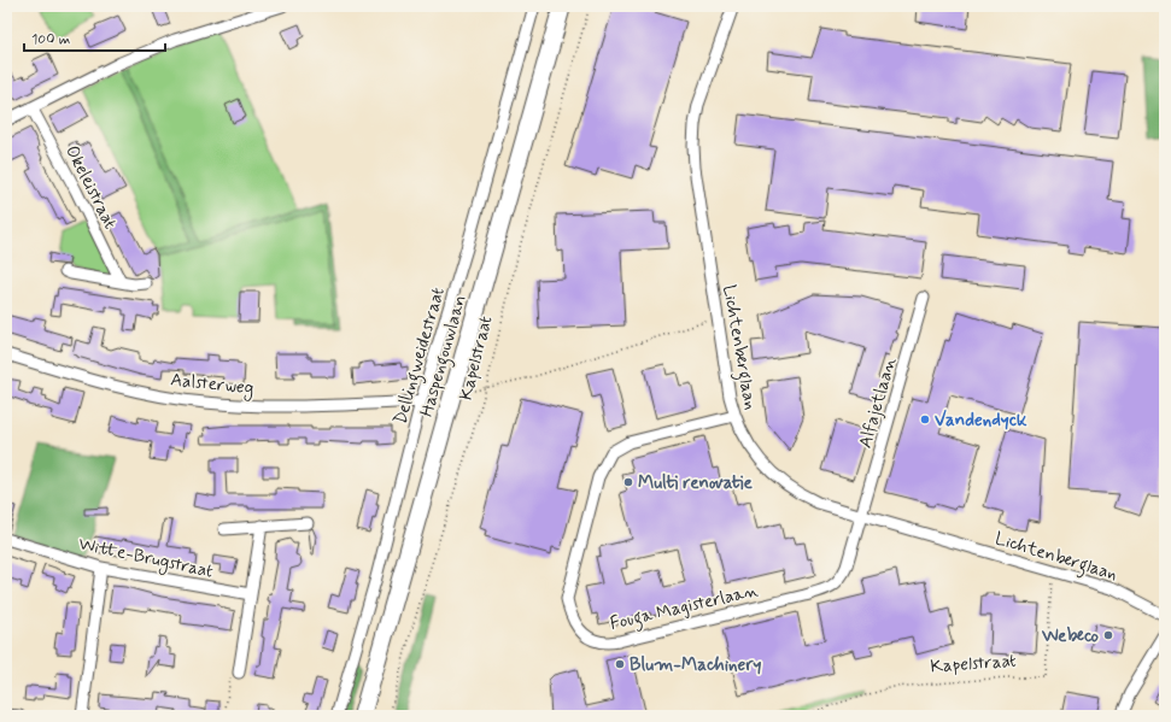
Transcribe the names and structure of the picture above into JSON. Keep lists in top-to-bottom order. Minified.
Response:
{"streets":{"main road":["Haspengouwlaan"],"street":["Okeleistraat","Lichtenberglaan","Dellingweidestraat","Aalsterweg","Alfajetlaan","Witte-Brugstraat","Fouga Magisterlaan"],"path":["Kapelstraat"]},"crossings":[["Lichtenberglaan","Kapelstraat"],["Lichtenberglaan","Alfajetlaan"],["Lichtenberglaan","Fouga Magisterlaan"],["Dellingweidestraat","Aalsterweg"],["Alfajetlaan","Fouga Magisterlaan"]],"places":["Vandendyck","Multi renovatie","Webeco","Blum-Machinery"],"scale_bar":"100 m"}
